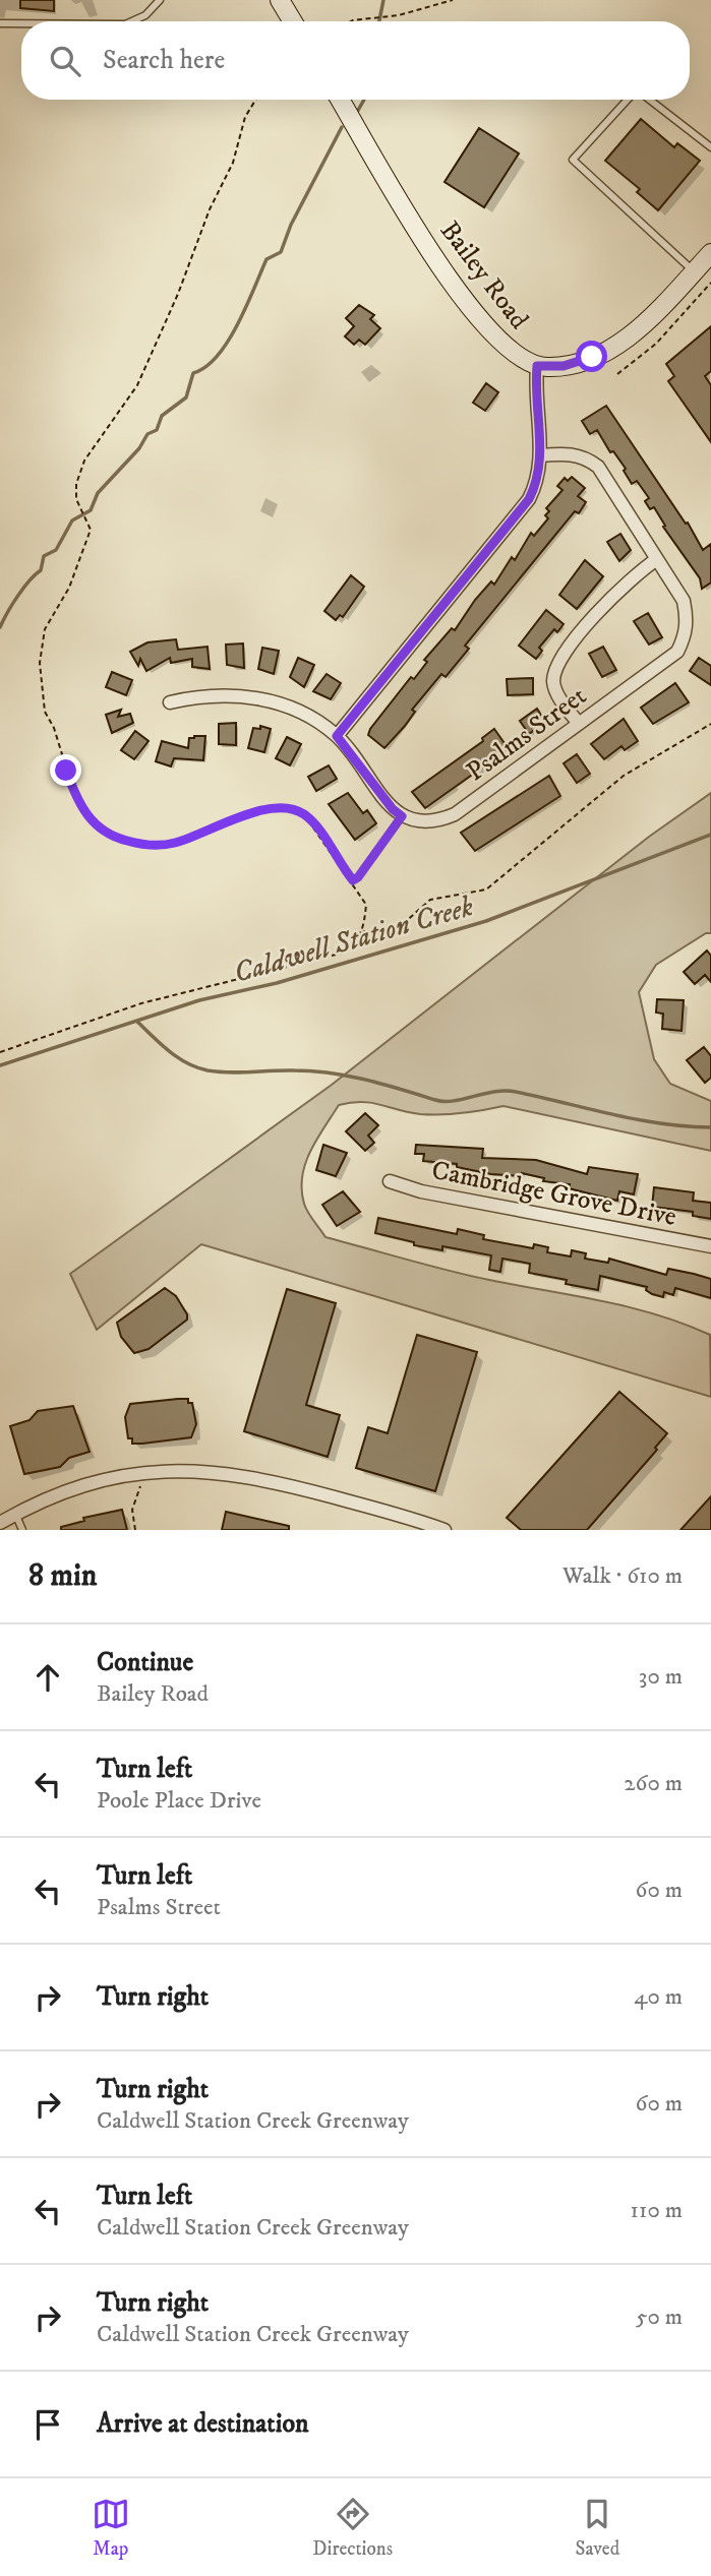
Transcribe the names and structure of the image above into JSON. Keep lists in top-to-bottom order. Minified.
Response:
{"streets":{"street":["Bailey Road","Psalms Street","Cambridge Grove Drive"]},"water":["Caldwell Station Creek"],"page":{"search":"Search here","heading":["8 min","Walk · 610 m"],"list":[["Continue","Bailey Road","30 m"],["Turn left","Poole Place Drive","260 m"],["Turn left","Psalms Street","60 m"],["Turn right","40 m"],["Turn right","Caldwell Station Creek Greenway","60 m"],["Turn left","Caldwell Station Creek Greenway","110 m"],["Turn right","Caldwell Station Creek Greenway","50 m"],"Arrive at destination"],"nav":["Map","Directions","Saved"]}}
